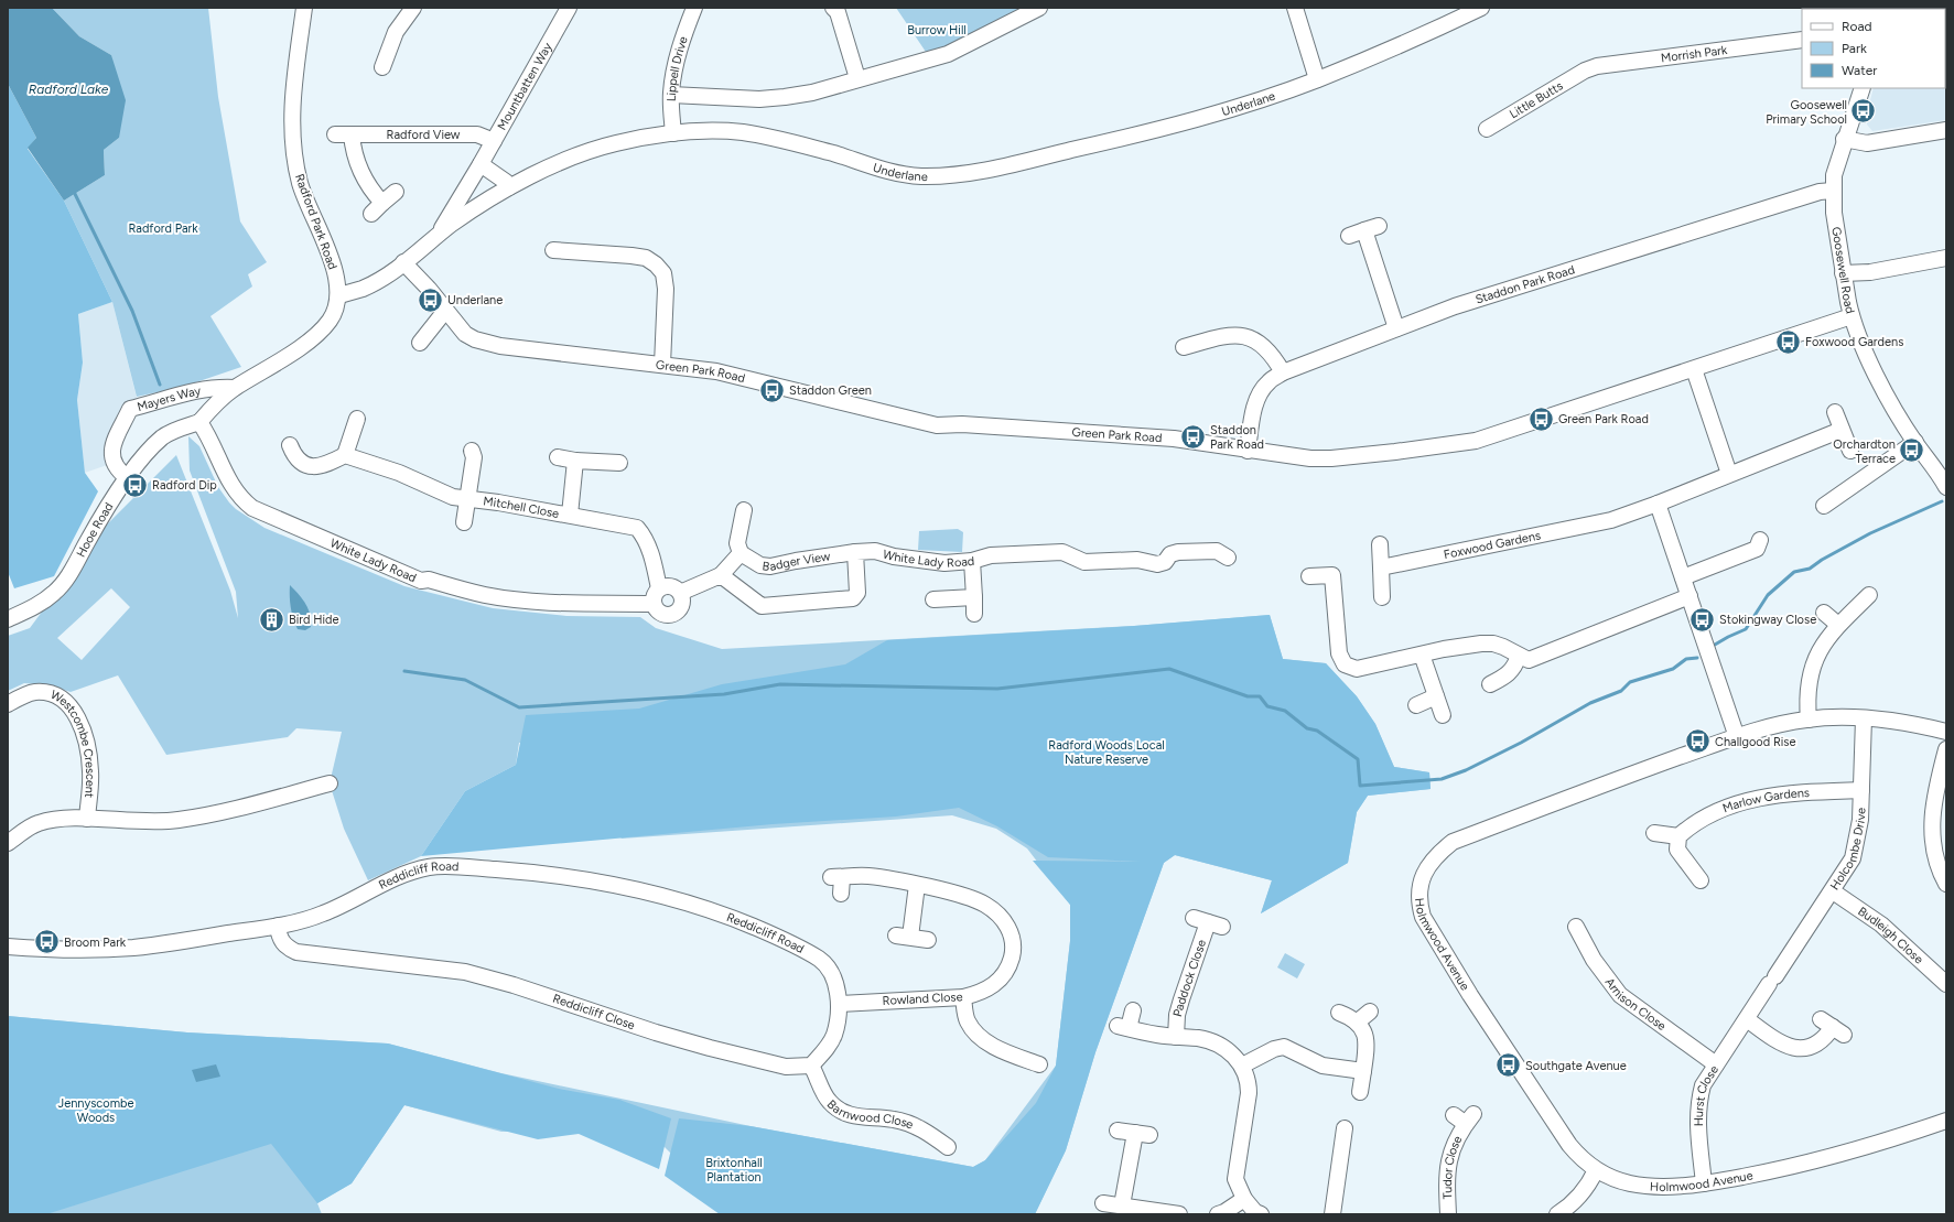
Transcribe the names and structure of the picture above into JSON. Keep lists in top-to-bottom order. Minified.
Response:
{"streets":{"street":["Morrish Park","Lippell Drive","Mountbatten Way","Little Butts","Underlane","Radford View","Radford Park Road","Goosewell Road","Staddon Park Road","Green Park Road","Mayers Way","Mitchell Close","Hooe Road","Foxwood Gardens","White Lady Road","Badger View","Westcombe Crescent","Marlow Gardens","Holcombe Drive","Reddicliff Road","Budleigh Close","Holmwood Avenue","Paddock Close","Rowland Close","Arnison Close","Reddicliff Close","Hurst Close","Barnwood Close","Tudor Close"]},"crossings":[["Morrish Park","Little Butts"],["Lippell Drive","Underlane"],["Mountbatten Way","Underlane"],["Mountbatten Way","Radford View"],["Underlane","Radford Park Road"],["Underlane","Green Park Road"],["Goosewell Road","Staddon Park Road"],["Goosewell Road","Green Park Road"],["Staddon Park Road","Green Park Road"],["Mayers Way","Hooe Road"],["Mitchell Close","White Lady Road"],["Hooe Road","White Lady Road"],["White Lady Road","Badger View"],["Marlow Gardens","Holcombe Drive"],["Holcombe Drive","Budleigh Close"],["Holcombe Drive","Holmwood Avenue"],["Holcombe Drive","Hurst Close"],["Reddicliff Road","Rowland Close"],["Reddicliff Road","Reddicliff Close"],["Holmwood Avenue","Hurst Close"],["Arnison Close","Hurst Close"],["Reddicliff Close","Barnwood Close"]],"water":["Radford Lake"],"parks":["Burrow Hill","Radford Park","Radford Woods Local Nature Reserve","Jennyscombe Woods","Brixtonhall Plantation"],"places":{"bus stop":["Goosewell Primary School","Underlane","Foxwood Gardens","Staddon Green","Green Park Road","Staddon Park Road","Orchardton Terrace","Radford Dip","Stokingway Close","Challgood Rise","Broom Park","Southgate Avenue"],"building":["Bird Hide"]},"legend":["Road","Park","Water"]}
